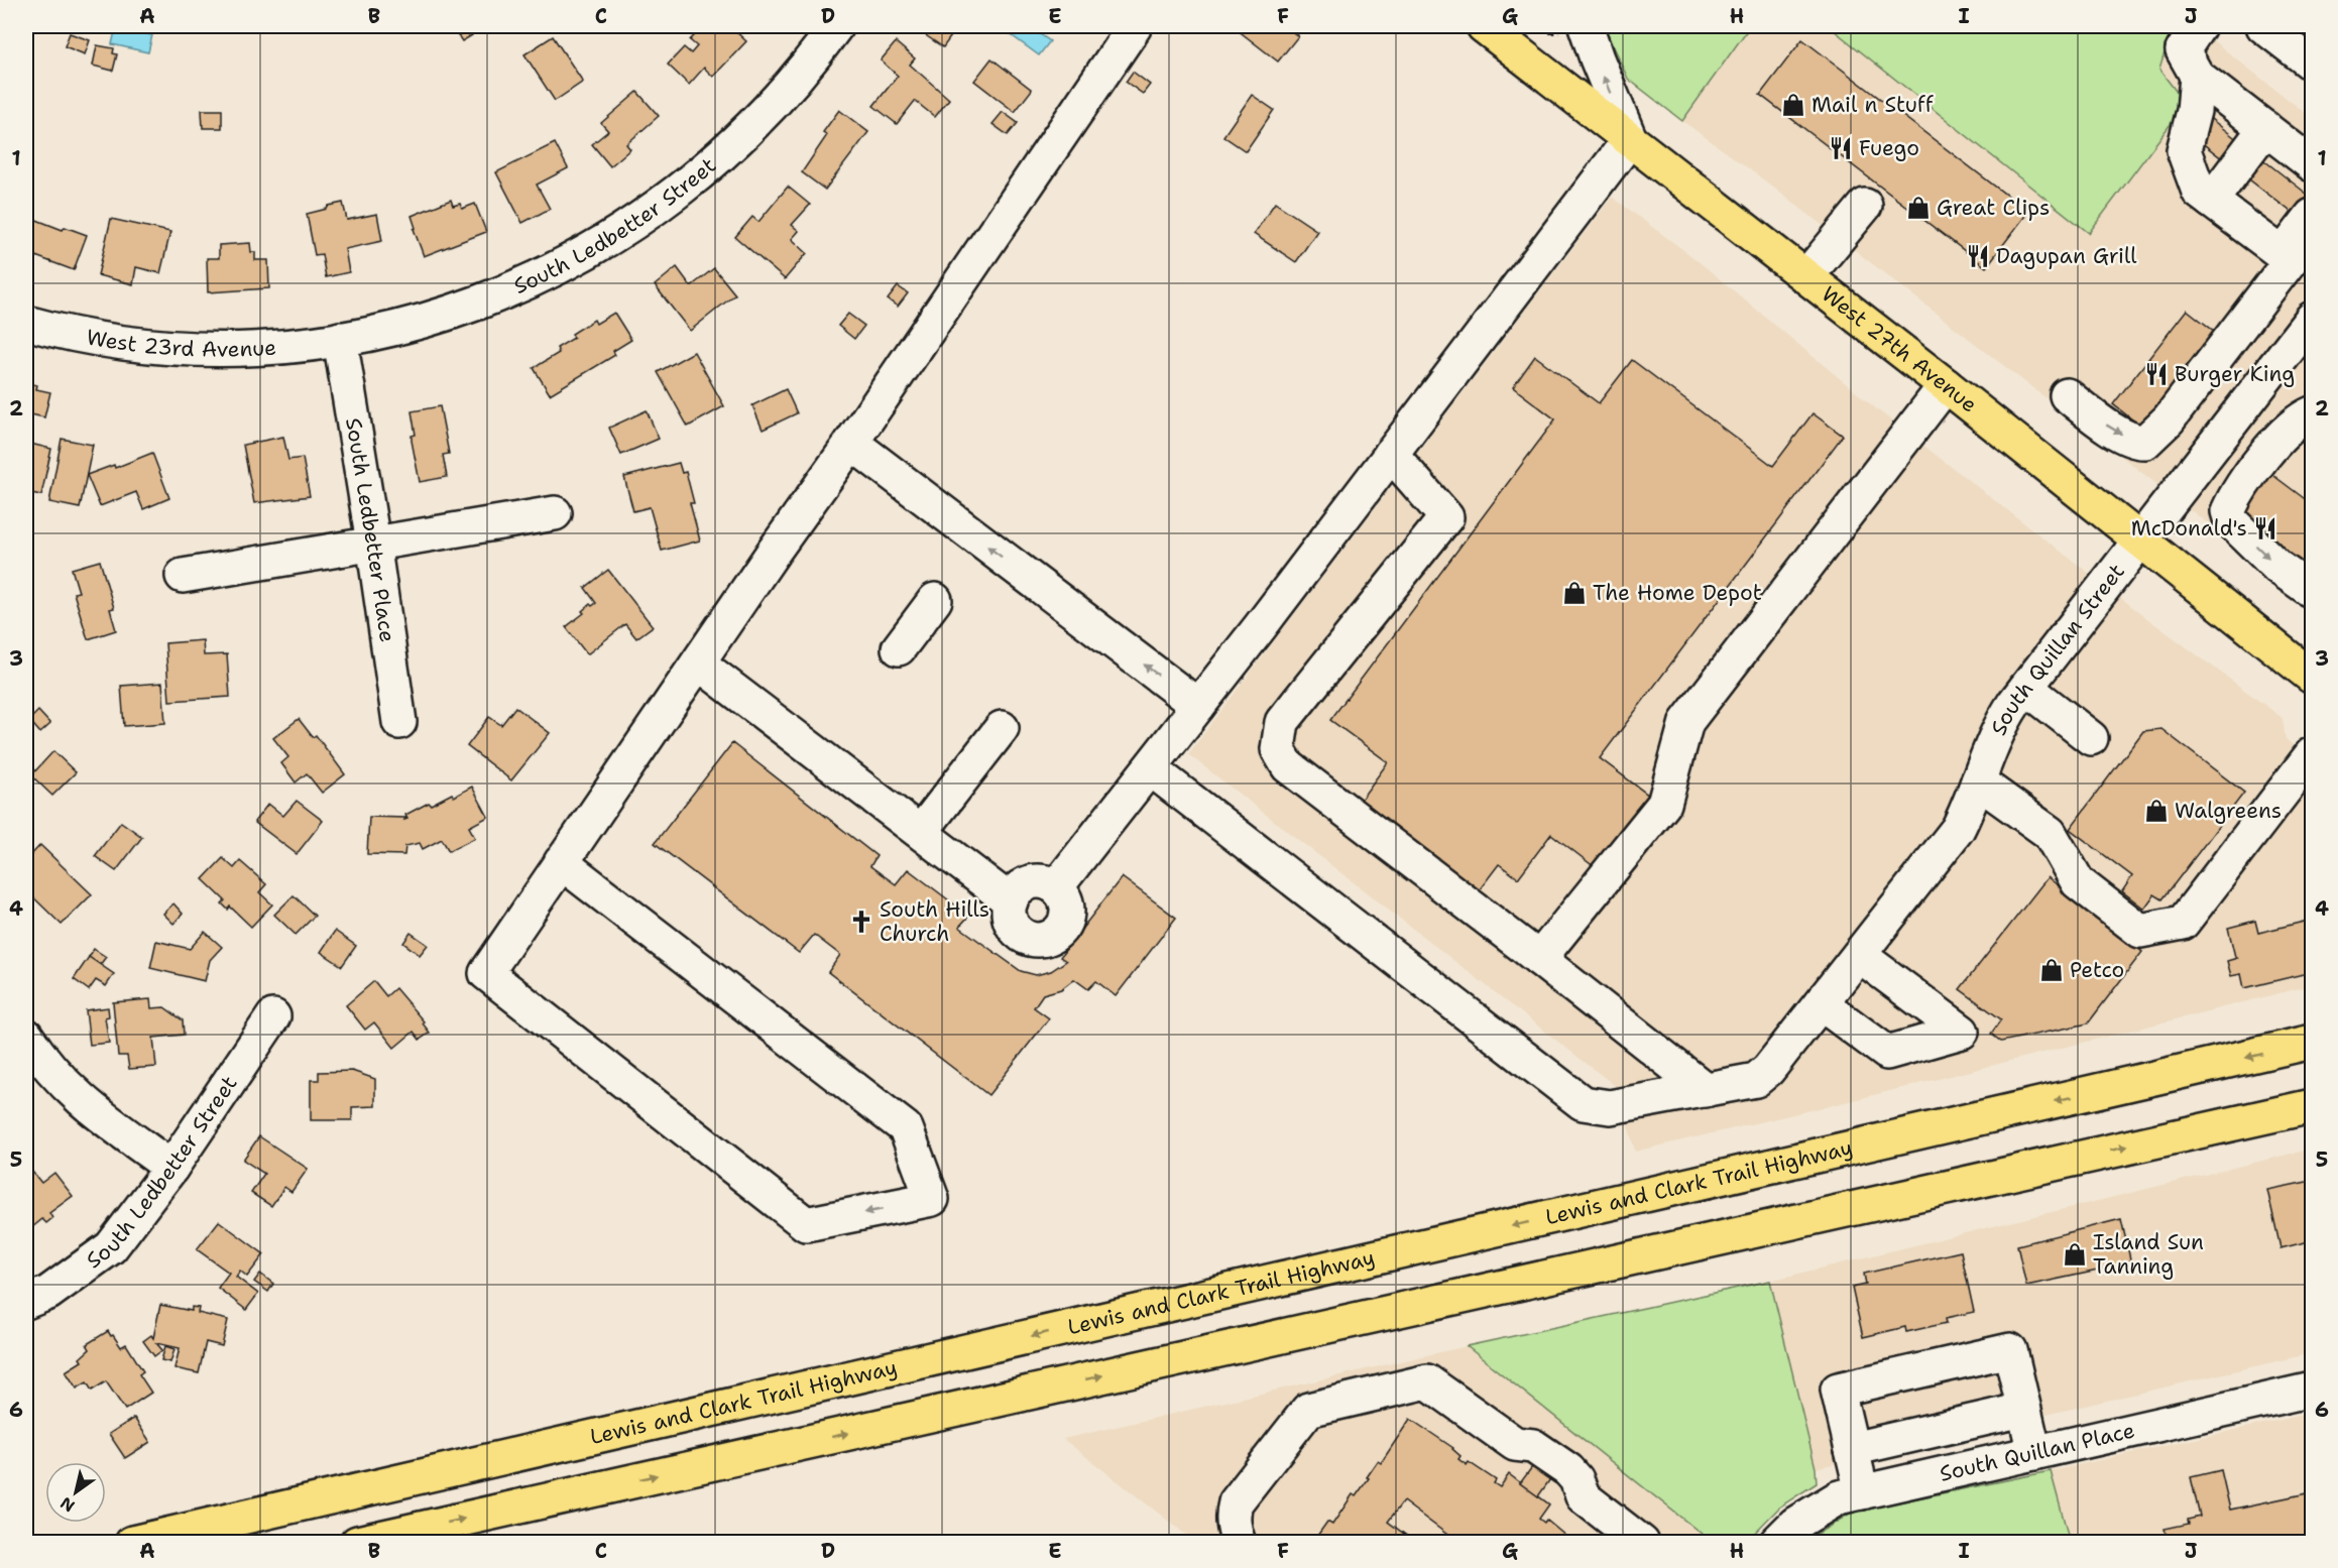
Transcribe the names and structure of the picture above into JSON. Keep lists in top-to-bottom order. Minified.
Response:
{"streets":{"main road":["West 27th Avenue","Lewis and Clark Trail Highway"],"street":["South Ledbetter Street","West 23rd Avenue","South Ledbetter Place","South Quillan Street","South Quillan Place"]},"crossings":[["South Ledbetter Street","West 23rd Avenue"],["South Ledbetter Street","South Ledbetter Place"],["West 23rd Avenue","South Ledbetter Place"],["West 27th Avenue","South Quillan Street"]],"places":{"shop":["Mail n Stuff","Great Clips","The Home Depot","Walgreens","Petco","Island Sun Tanning"],"restaurant":["Fuego","Dagupan Grill","Burger King","McDonald's"],"church":["South Hills Church"]},"north":"bottom left","grid":{"columns":["A","B","C","D","E","F","G","H","I","J"],"rows":["1","2","3","4","5","6"]}}
